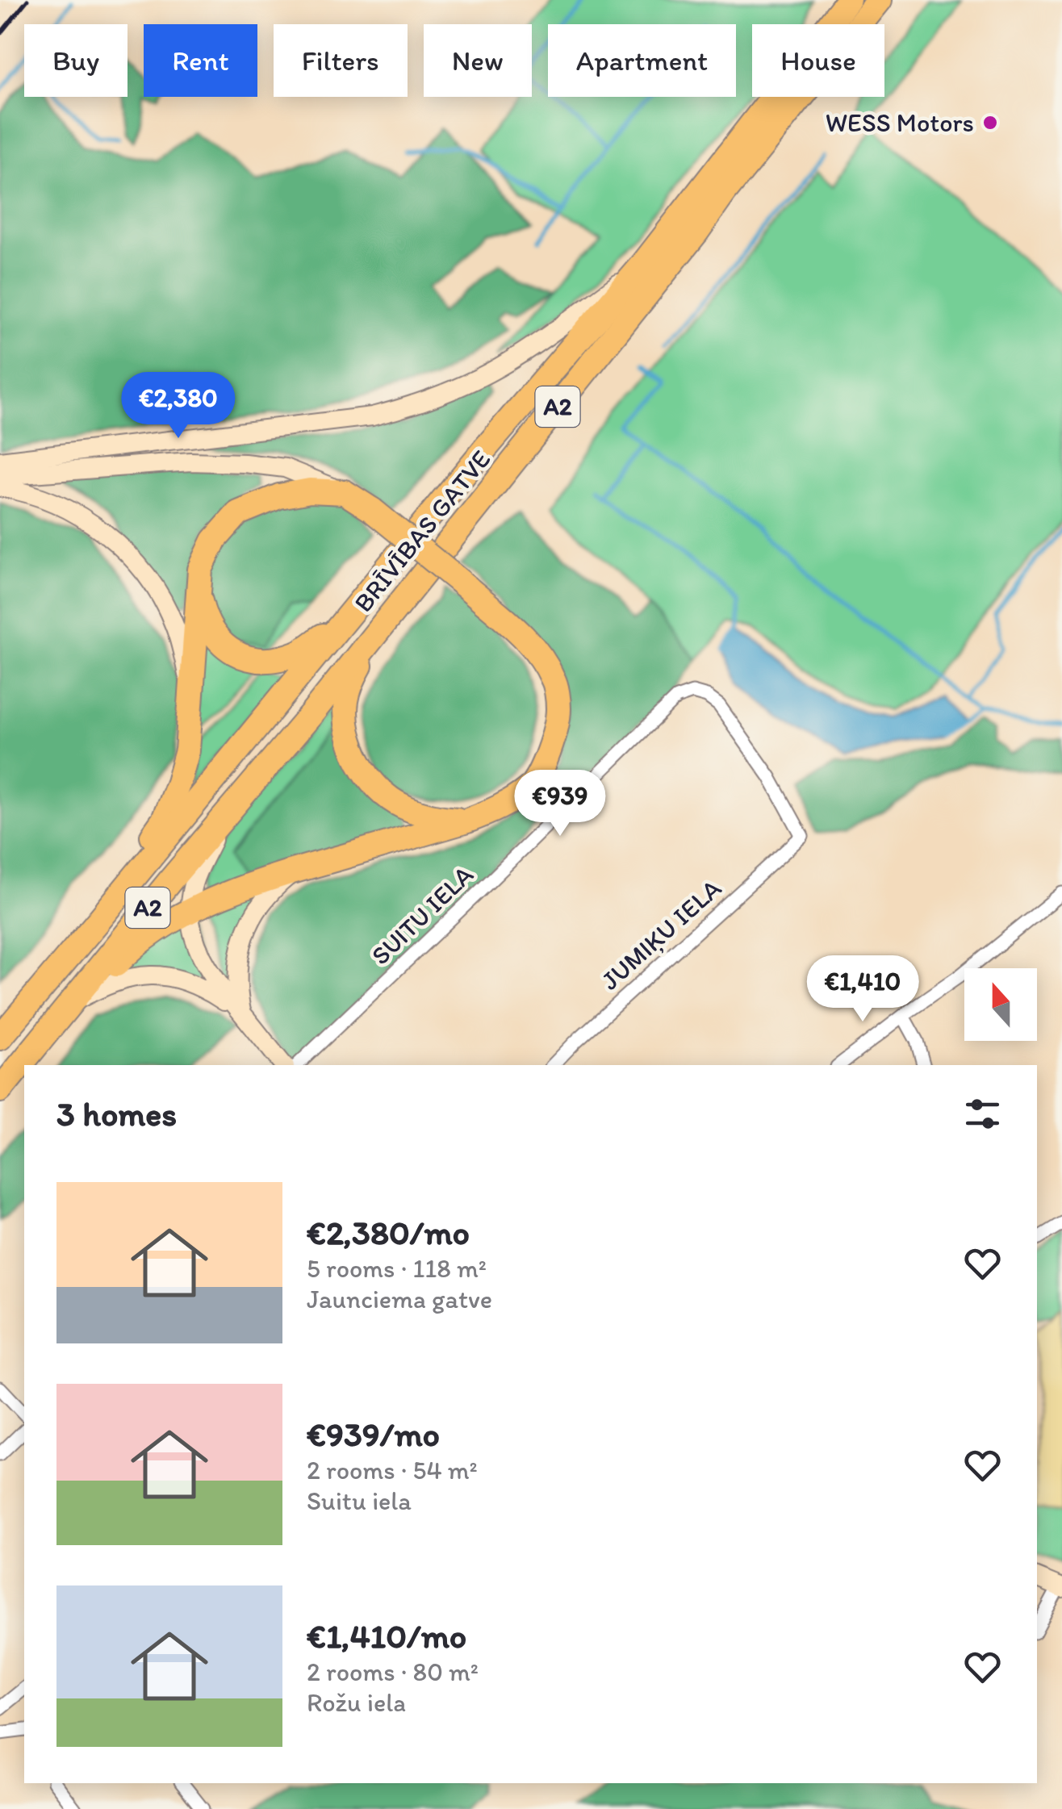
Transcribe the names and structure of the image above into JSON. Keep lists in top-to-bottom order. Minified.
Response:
{"streets":{"highway":["A2","BRĪVĪBAS GATVE"],"street":["SUITU IELA","JUMIĶU IELA"]},"crossings":[["SUITU IELA","JUMIĶU IELA"]],"places":["WESS Motors"],"north":"top","page":{"chip":["Buy","Rent","Filters","New","Apartment","House"],"price":["€2,380","€939","€1,410"],"heading":"3 homes","list":[{"name":"€2,380/mo","note":"5 rooms · 118 m² · Jaunciema gatve"},{"name":"€939/mo","note":"2 rooms · 54 m² · Suitu iela"},{"name":"€1,410/mo","note":"2 rooms · 80 m² · Rožu iela"}]}}
